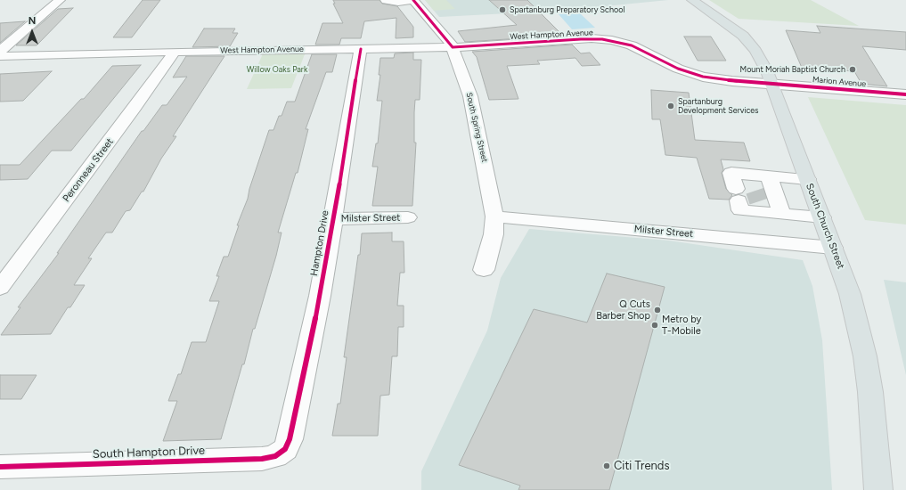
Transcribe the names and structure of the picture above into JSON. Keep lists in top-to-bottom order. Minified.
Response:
{"streets":{"main road":["South Church Street"],"street":["West Hampton Avenue","Marion Avenue","South Spring Street","Peronneau Street","Milster Street","Hampton Drive","South Hampton Drive"]},"crossings":[["West Hampton Avenue","Marion Avenue"],["West Hampton Avenue","South Spring Street"],["West Hampton Avenue","Peronneau Street"],["West Hampton Avenue","South Church Street"],["West Hampton Avenue","Hampton Drive"],["Marion Avenue","South Church Street"],["South Spring Street","Milster Street"],["Milster Street","South Church Street"],["Milster Street","Hampton Drive"],["Hampton Drive","South Hampton Drive"]],"parks":["Willow Oaks Park"],"places":["Spartanburg Preparatory School","Mount Moriah Baptist Church","Spartanburg Development Services","Q Cuts Barber Shop","Metro by T-Mobile","Citi Trends"],"north":"top"}
